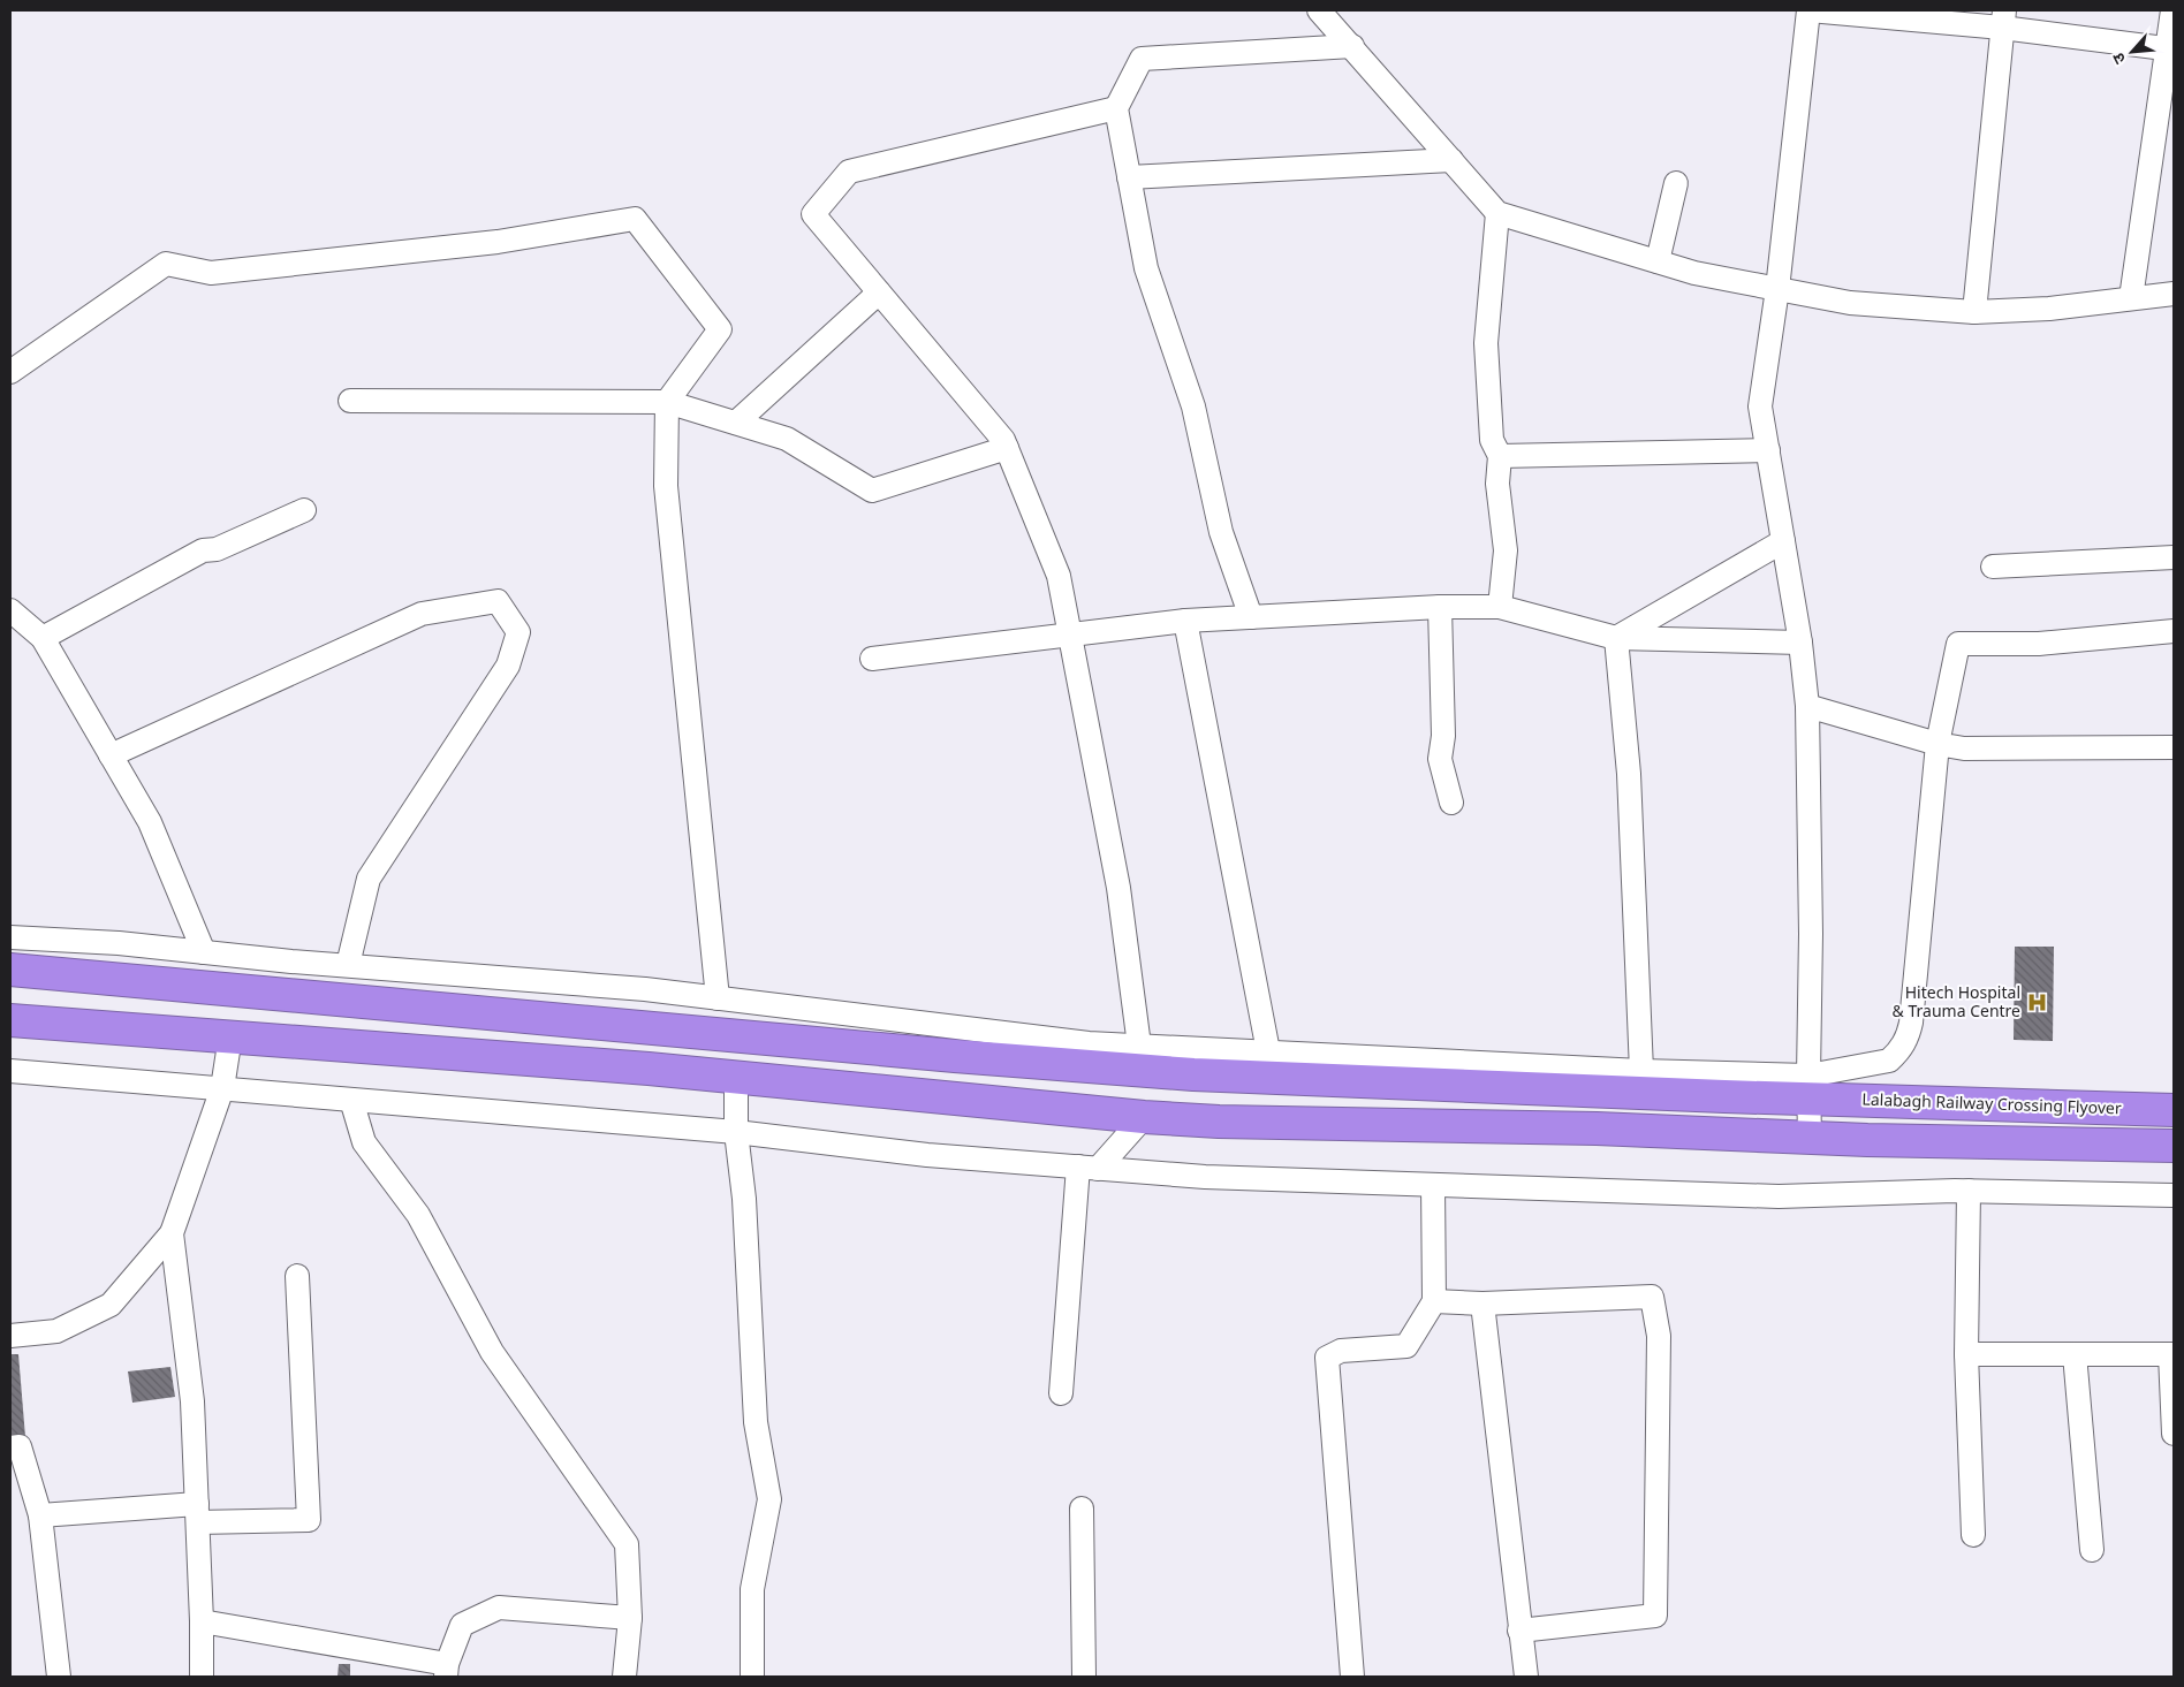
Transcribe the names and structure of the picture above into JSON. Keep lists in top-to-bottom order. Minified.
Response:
{"streets":{"highway":["Lalabagh Railway Crossing Flyover"]},"places":{"hospital":["Hitech Hospital & Trauma Centre"]},"north":"bottom left"}
